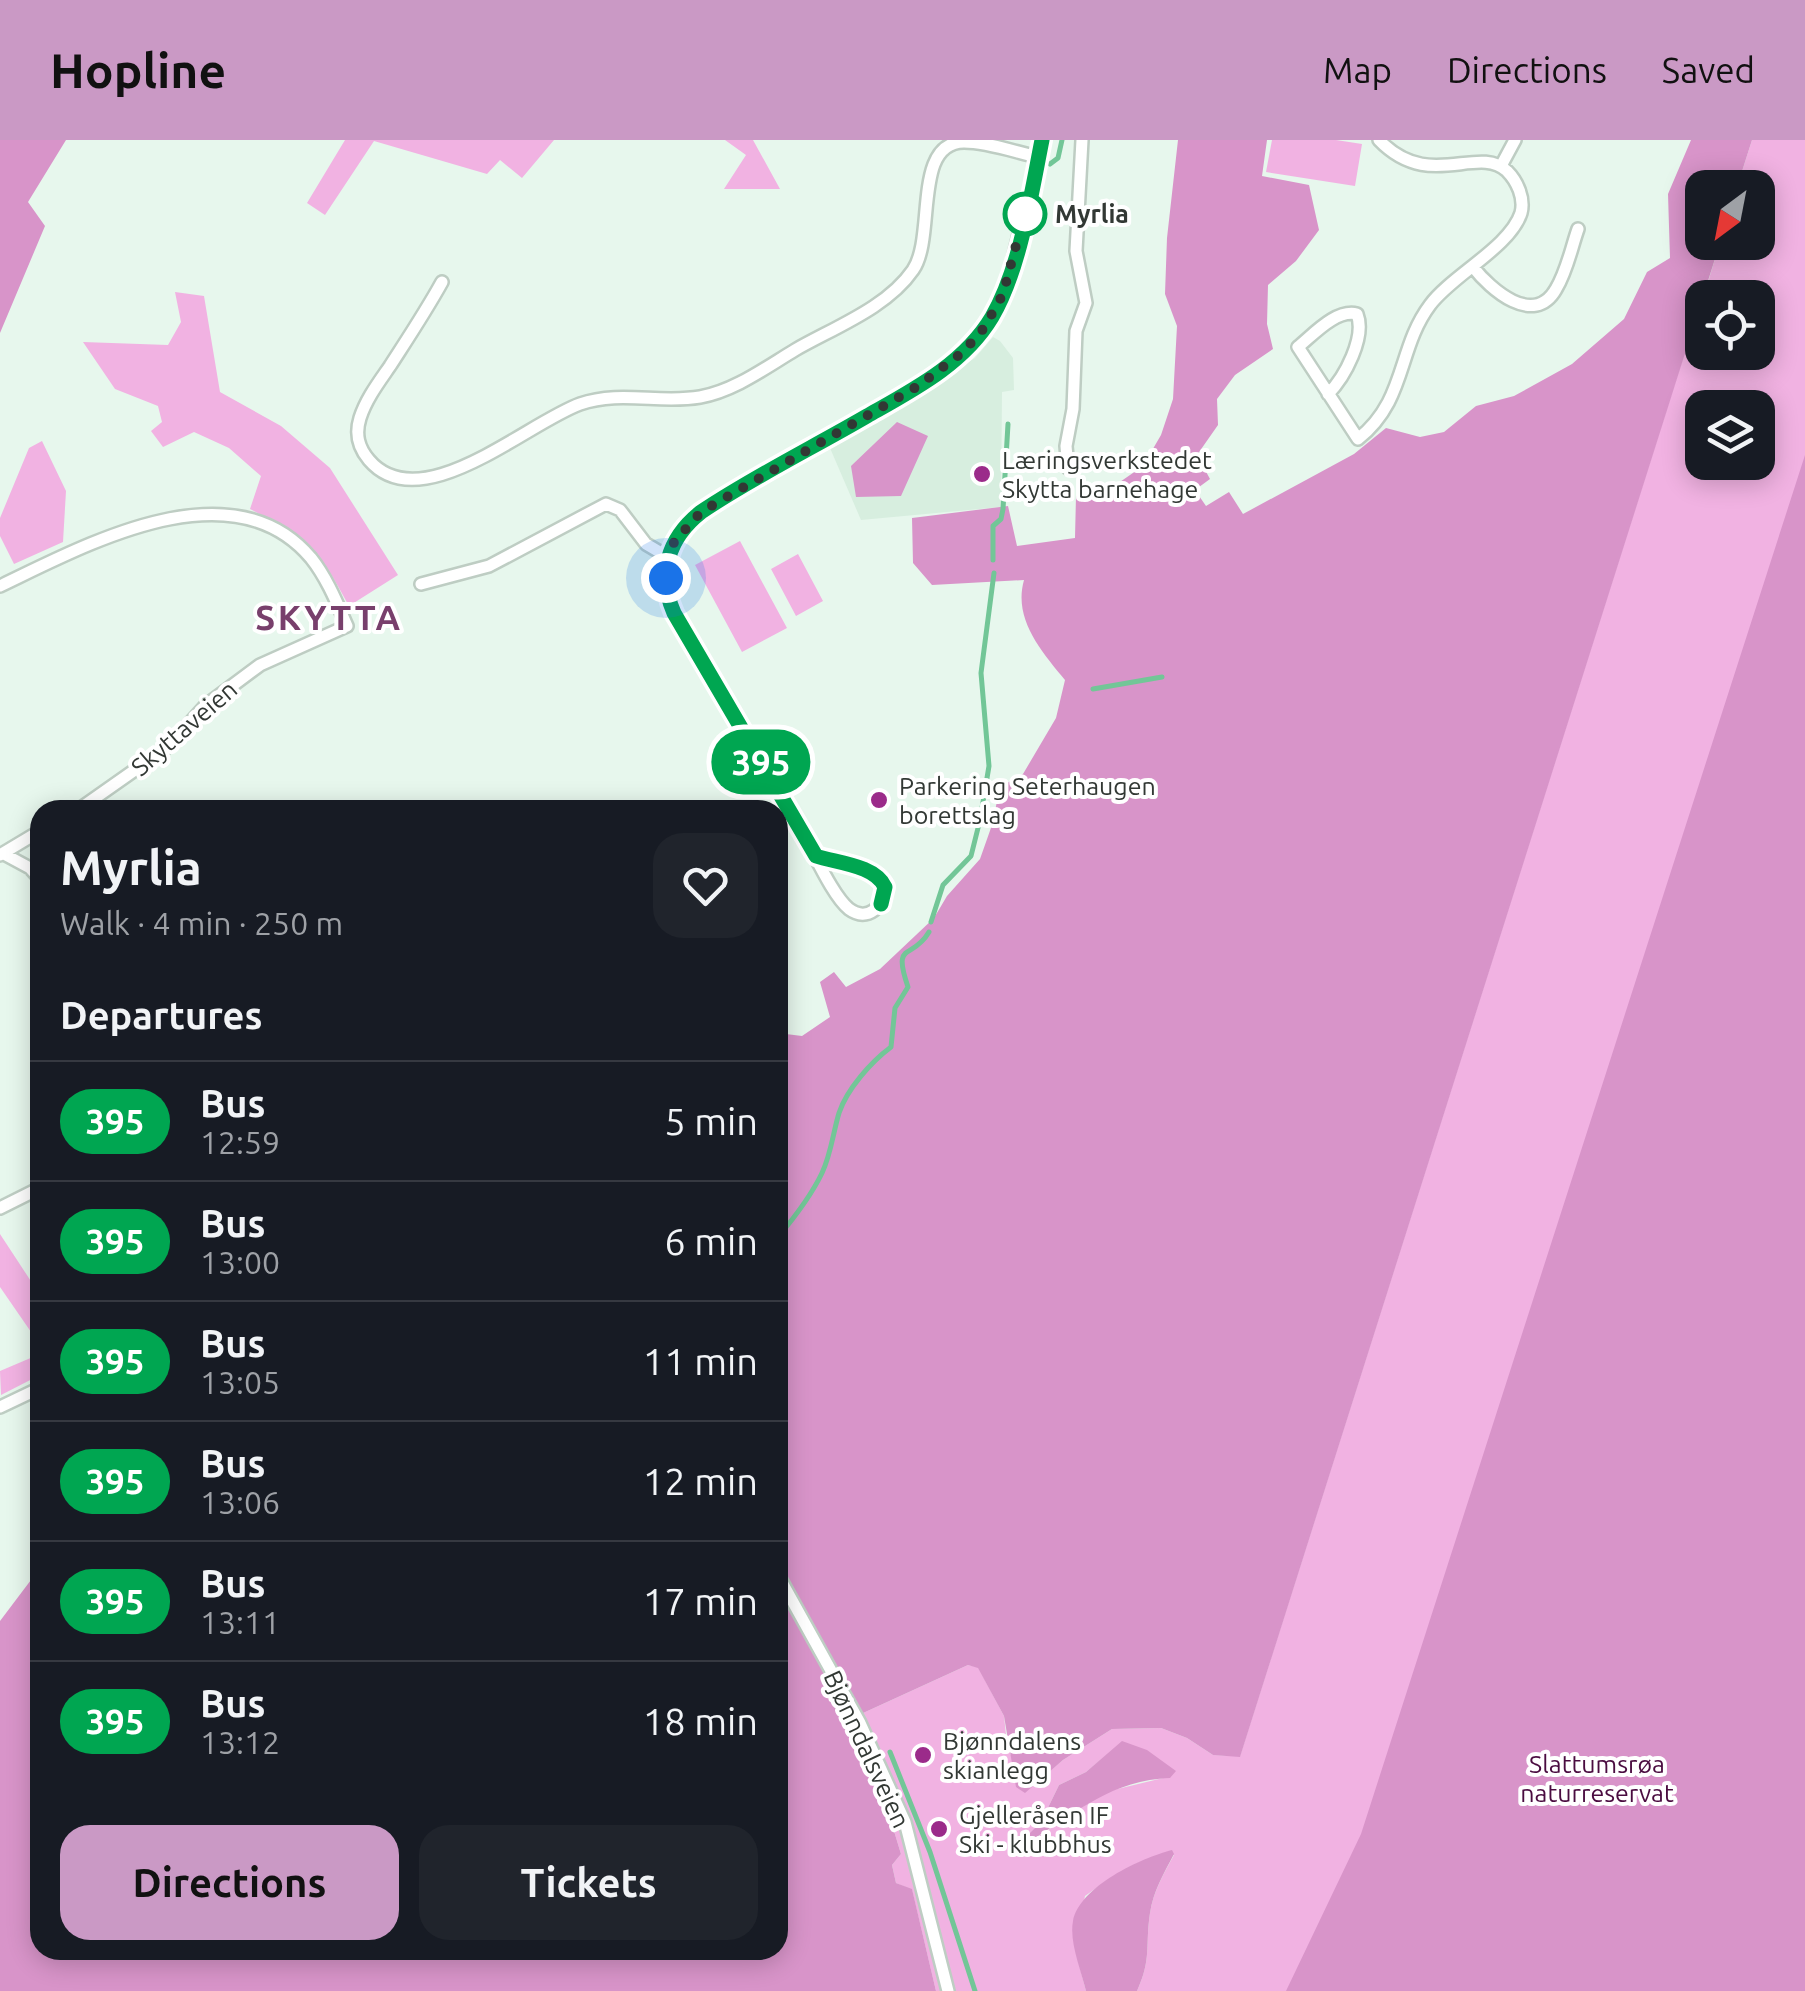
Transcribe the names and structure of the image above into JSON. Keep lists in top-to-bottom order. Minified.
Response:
{"streets":{"street":["Skyttaveien","Bjønndalsveien"]},"districts":["SKYTTA"],"parks":["Slattumsrøa naturreservat"],"places":["Myrlia","Læringsverkstedet Skytta barnehage","Parkering Seterhaugen borettslag","Bjønndalens skianlegg","Gjelleråsen IF Ski - klubbhus"],"lines":["bus line 395"],"north":"bottom left","page":{"header":"Hopline","nav":["Map","Directions","Saved"],"on_map":"395","heading":[["Myrlia","Walk · 4 min · 250 m"],"Departures"],"list":[{"mark":"395","name":"Bus","note":"12:59","value":"5 min"},{"mark":"395","name":"Bus","note":"13:00","value":"6 min"},{"mark":"395","name":"Bus","note":"13:05","value":"11 min"},{"mark":"395","name":"Bus","note":"13:06","value":"12 min"},{"mark":"395","name":"Bus","note":"13:11","value":"17 min"},{"mark":"395","name":"Bus","note":"13:12","value":"18 min"}],"buttons":["Directions","Tickets"]}}
